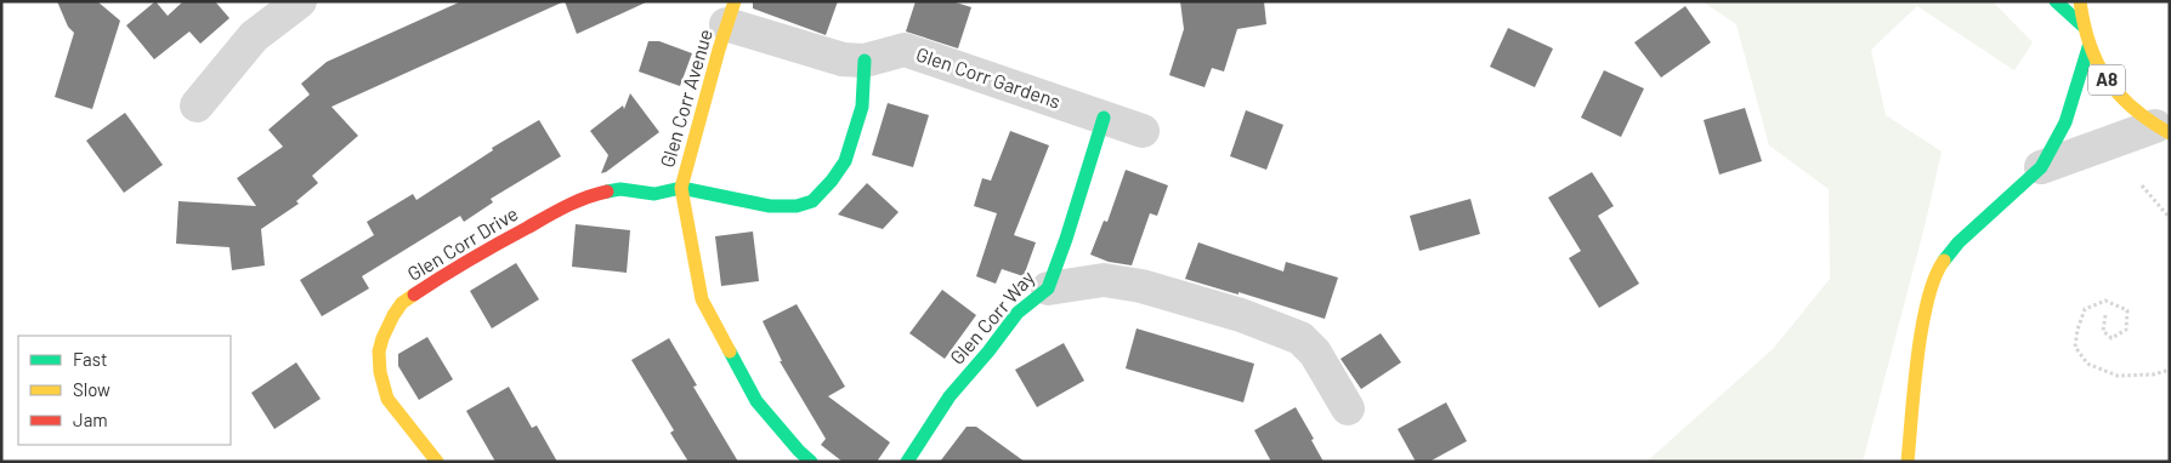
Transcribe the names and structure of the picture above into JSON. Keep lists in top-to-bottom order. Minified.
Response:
{"streets":{"main road":["A8","Glen Corr Avenue","Glen Corr Drive","Glen Corr Way"],"street":["Glen Corr Gardens"]},"crossings":[["Glen Corr Gardens","Glen Corr Avenue"],["Glen Corr Gardens","Glen Corr Way"],["Glen Corr Avenue","Glen Corr Drive"]],"legend":["Fast","Slow","Jam"]}
